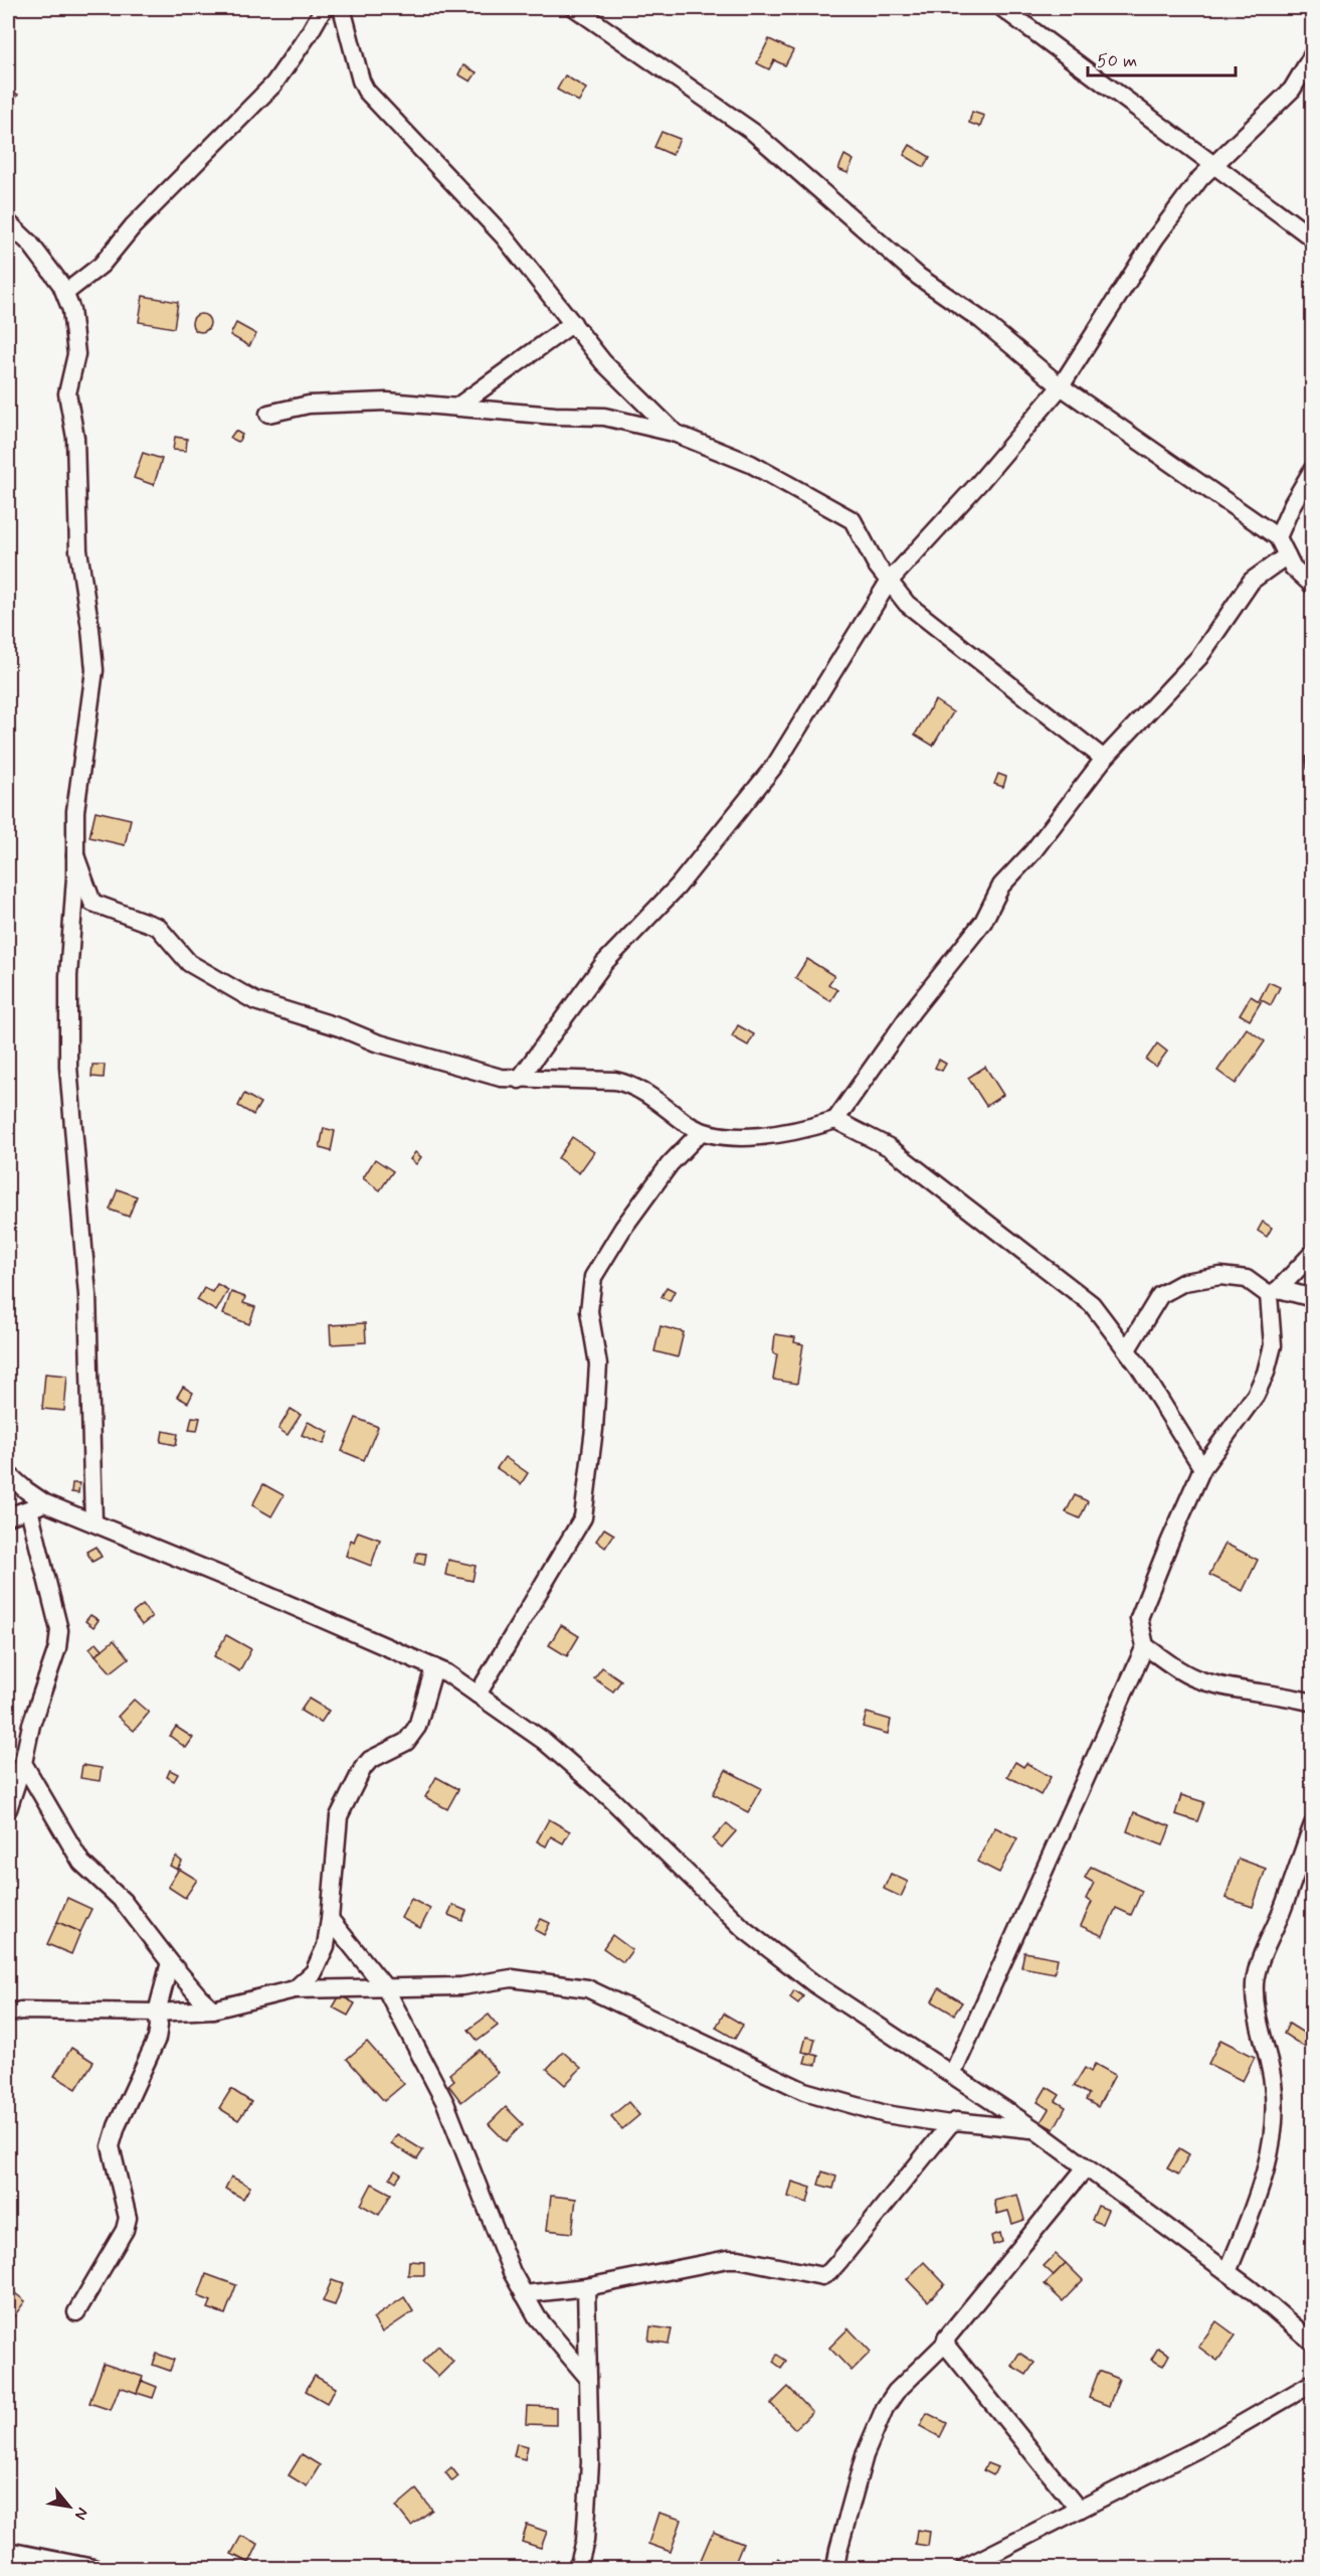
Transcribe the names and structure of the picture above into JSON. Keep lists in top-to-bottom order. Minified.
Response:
{"scale_bar":"50 m","north":"bottom right"}
